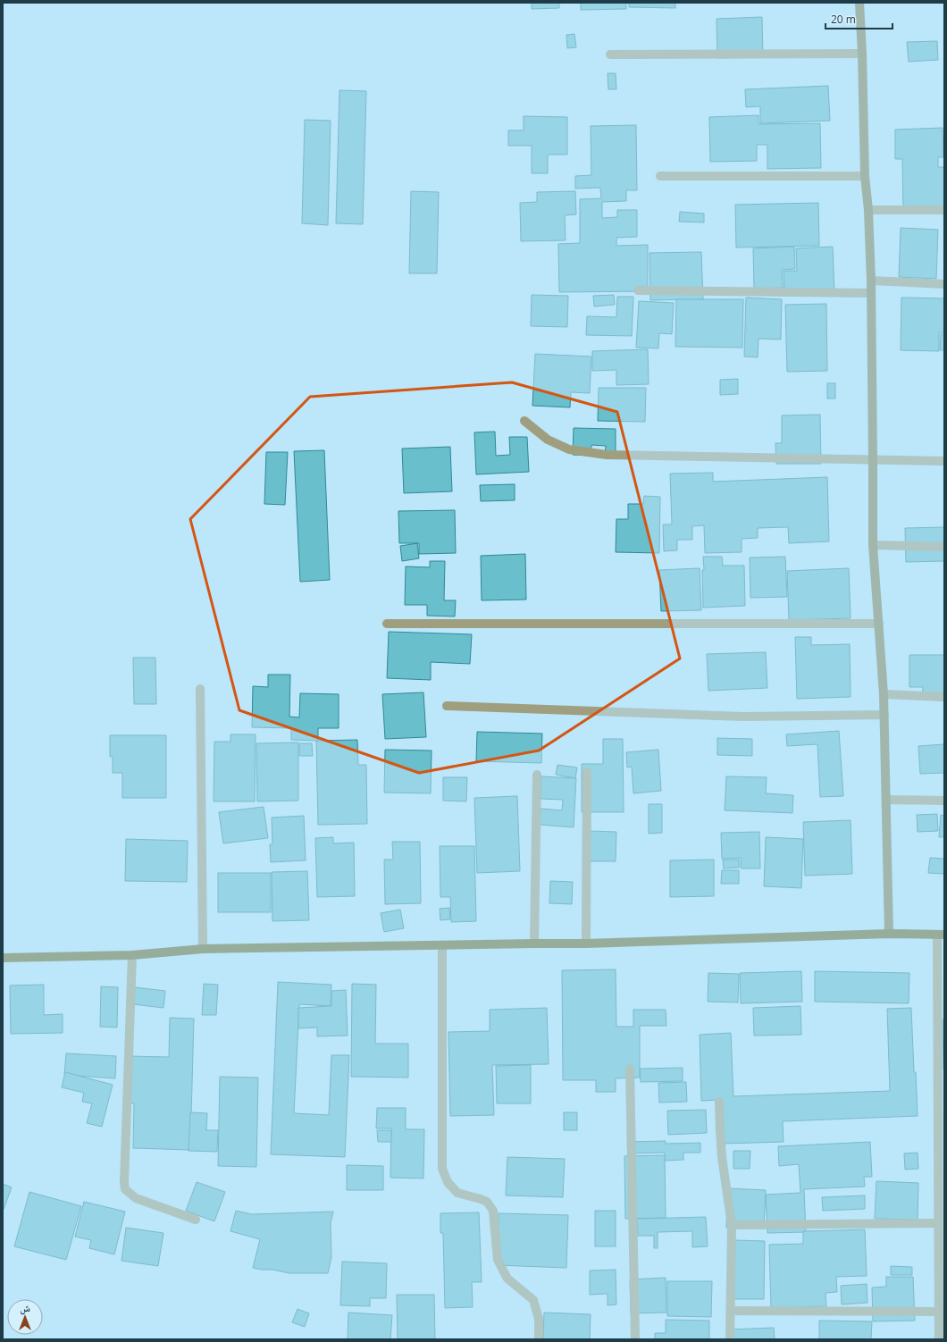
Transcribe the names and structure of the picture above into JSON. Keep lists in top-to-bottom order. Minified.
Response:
{"scale_bar":"20 m","north":"top"}
